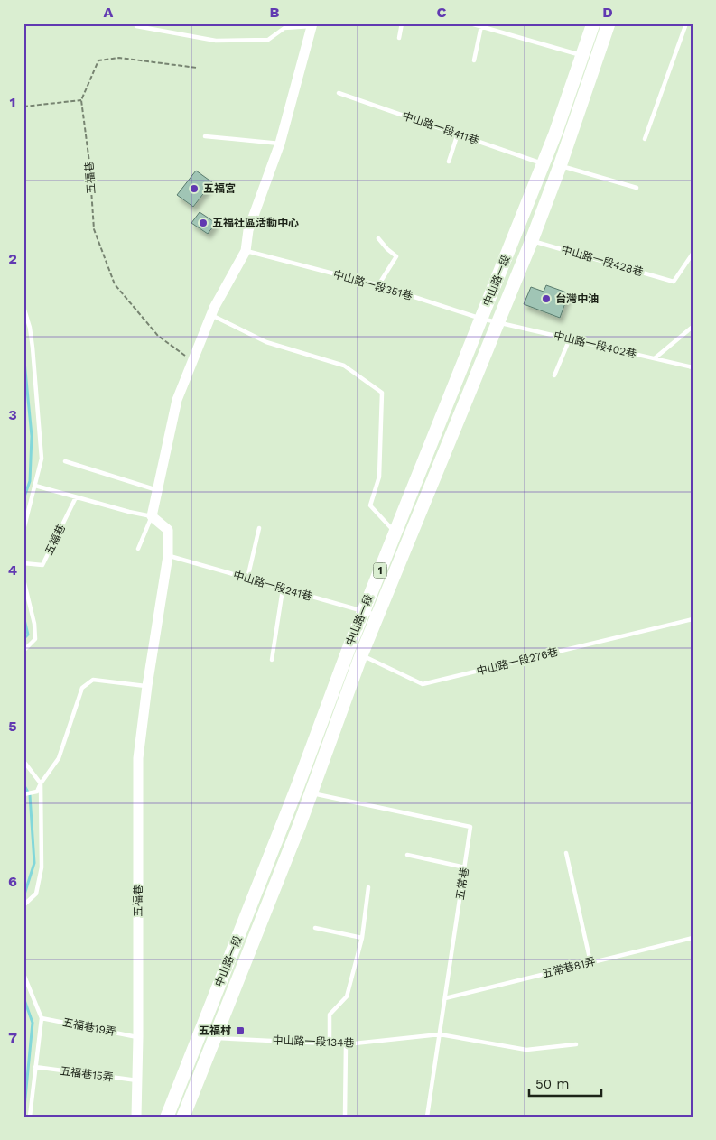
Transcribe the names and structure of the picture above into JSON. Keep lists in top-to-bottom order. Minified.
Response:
{"streets":{"main road":["中山路一段","1"],"street":["五福巷"],"lane":["中山路一段411巷","中山路一段428巷","中山路一段351巷","中山路一段402巷","中山路一段241巷","中山路一段276巷","五常巷","五常巷81弄","五福巷19弄","中山路一段134巷","五福巷15弄"]},"crossings":[["中山路一段411巷","中山路一段"],["五福巷","中山路一段241巷"],["五福巷","五福巷19弄"],["五福巷","五福巷15弄"],["中山路一段428巷","中山路一段"],["中山路一段","中山路一段351巷"],["中山路一段","中山路一段402巷"],["中山路一段","中山路一段241巷"],["中山路一段","中山路一段276巷"],["中山路一段","五常巷"],["中山路一段","中山路一段134巷"],["中山路一段351巷","中山路一段402巷"],["五常巷","五常巷81弄"],["五常巷","中山路一段134巷"]],"places":{"other":["五福宮","五福社區活動中心","台灣中油"],"transit":["五福村"]},"scale_bar":"50 m","grid":{"columns":["A","B","C","D"],"rows":["1","2","3","4","5","6","7"]}}
